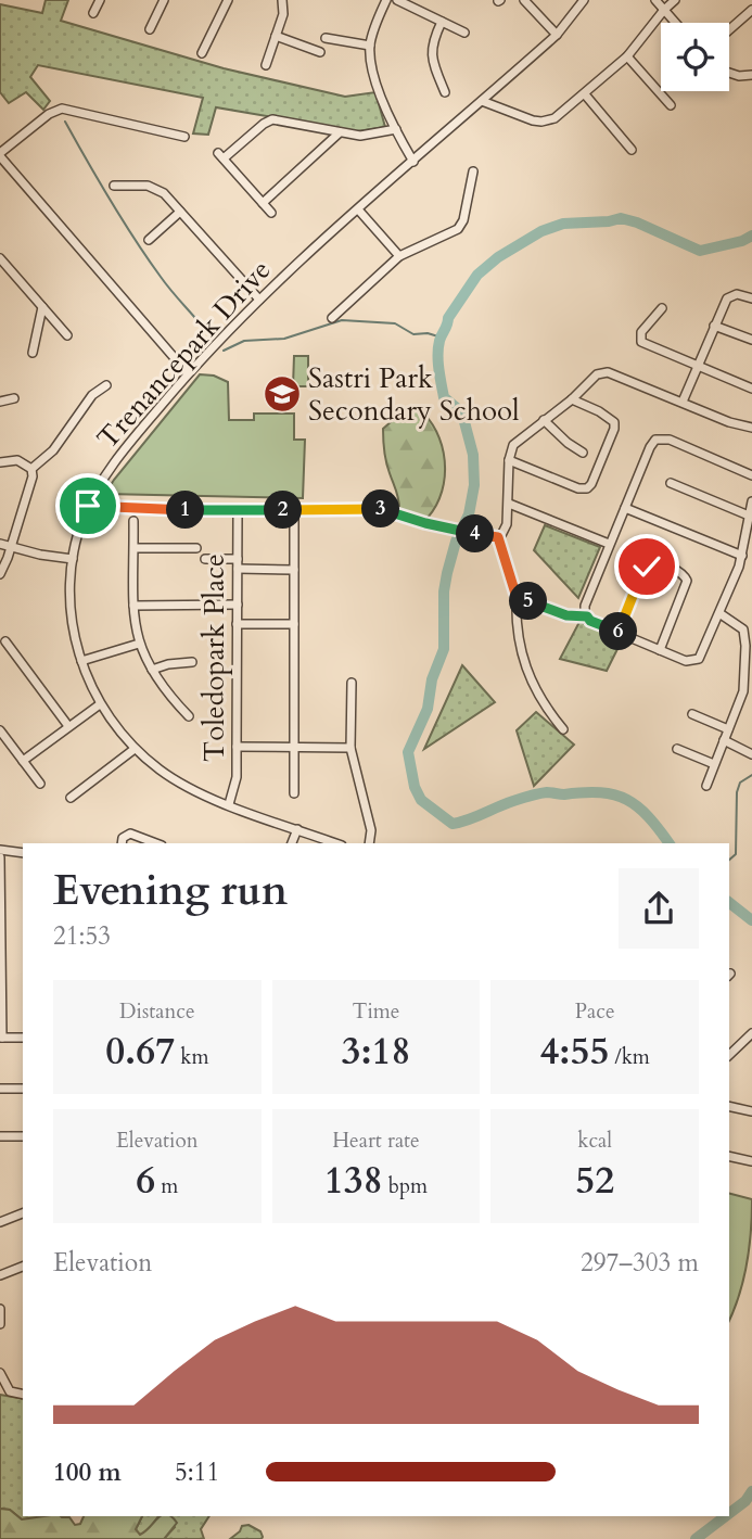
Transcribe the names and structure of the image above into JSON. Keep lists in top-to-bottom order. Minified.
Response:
{"streets":{"street":["Trenancepark Drive","Toledopark Place"]},"crossings":[["Trenancepark Drive","Toledopark Place"]],"places":{"school or university":["Sastri Park Secondary School"]},"page":{"pins":["3","1","2","4","5","6"],"heading":["Evening run","21:53"],"stats":[["Distance","0.67 km"],["Time","3:18"],["Pace","4:55 /km"],["Elevation","6 m"],["Heart rate","138 bpm"],["kcal","52"]],"chart":["Elevation","297–303 m"],"list":[{"name":"100 m","note":"5:11"}]}}
